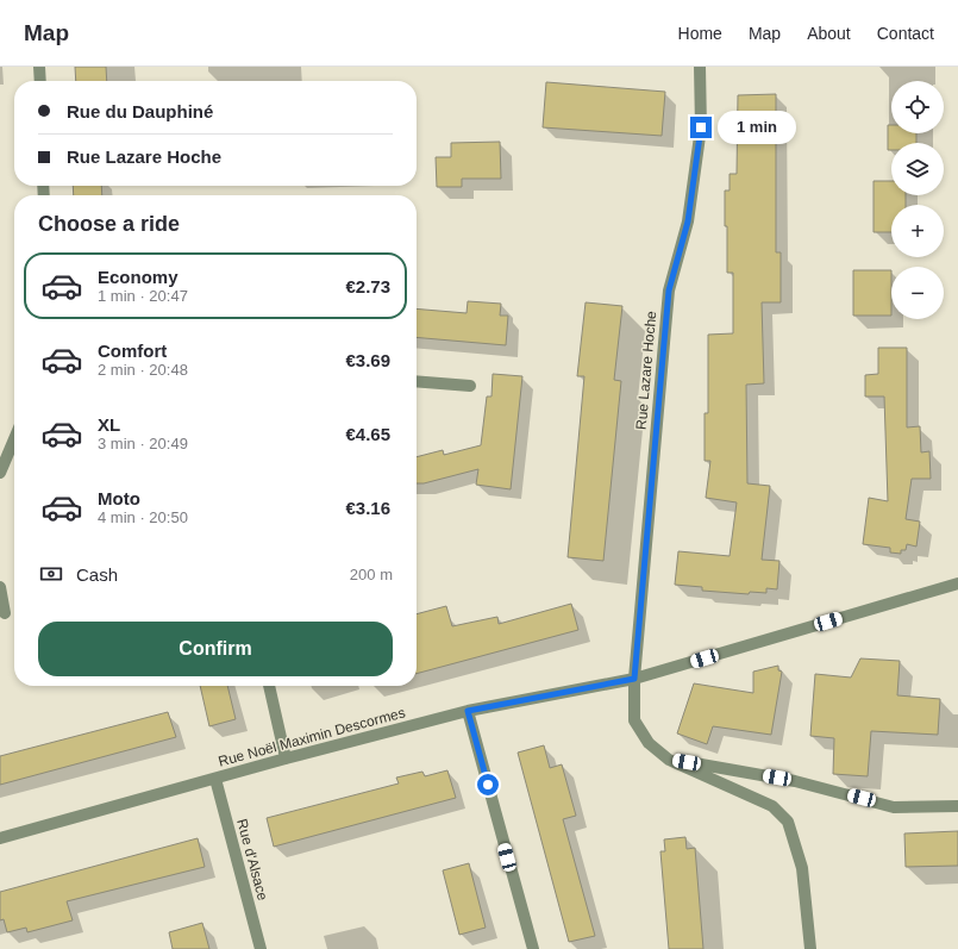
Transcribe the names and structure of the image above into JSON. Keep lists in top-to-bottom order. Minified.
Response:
{"streets":{"street":["Rue Lazare Hoche","Rue Noël Maximin Descormes","Rue d'Alsace"]},"crossings":[["Rue Lazare Hoche","Rue Noël Maximin Descormes"],["Rue Noël Maximin Descormes","Rue d'Alsace"]],"page":{"header":"Map","nav":["Home","Map","About","Contact"],"map_buttons":["+","−"],"banner":["Rue du Dauphiné","Rue Lazare Hoche"],"bubble":"1 min","heading":"Choose a ride","list":[{"name":"Economy","note":"1 min · 20:47","value":"€2.73"},{"name":"Comfort","note":"2 min · 20:48","value":"€3.69"},{"name":"XL","note":"3 min · 20:49","value":"€4.65"},{"name":"Moto","note":"4 min · 20:50","value":"€3.16"}],"pay":["Cash","200 m"],"buttons":"Confirm"}}
